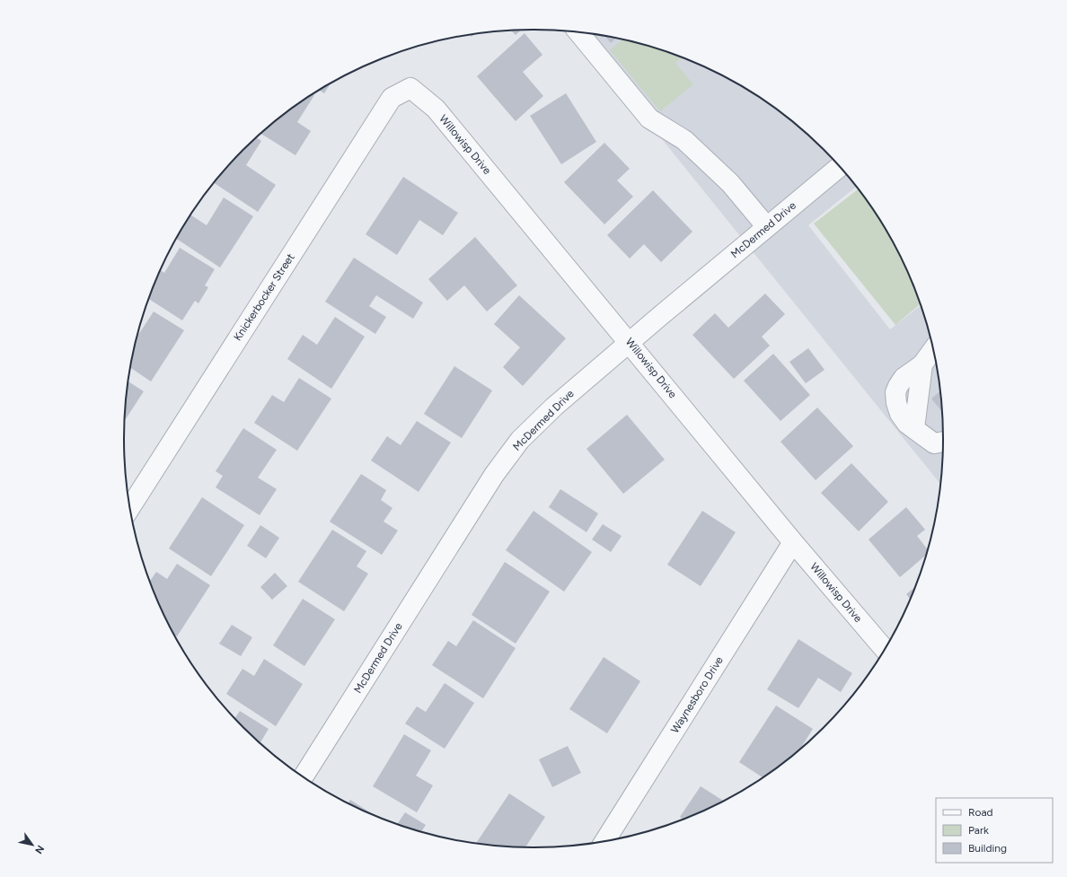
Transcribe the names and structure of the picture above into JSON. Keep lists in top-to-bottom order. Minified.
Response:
{"streets":{"street":["Willowisp Drive","McDermed Drive","Knickerbocker Street","Waynesboro Drive"]},"crossings":[["Willowisp Drive","McDermed Drive"],["Willowisp Drive","Knickerbocker Street"],["Willowisp Drive","Waynesboro Drive"]],"legend":["Road","Park","Building"],"north":"bottom right"}
